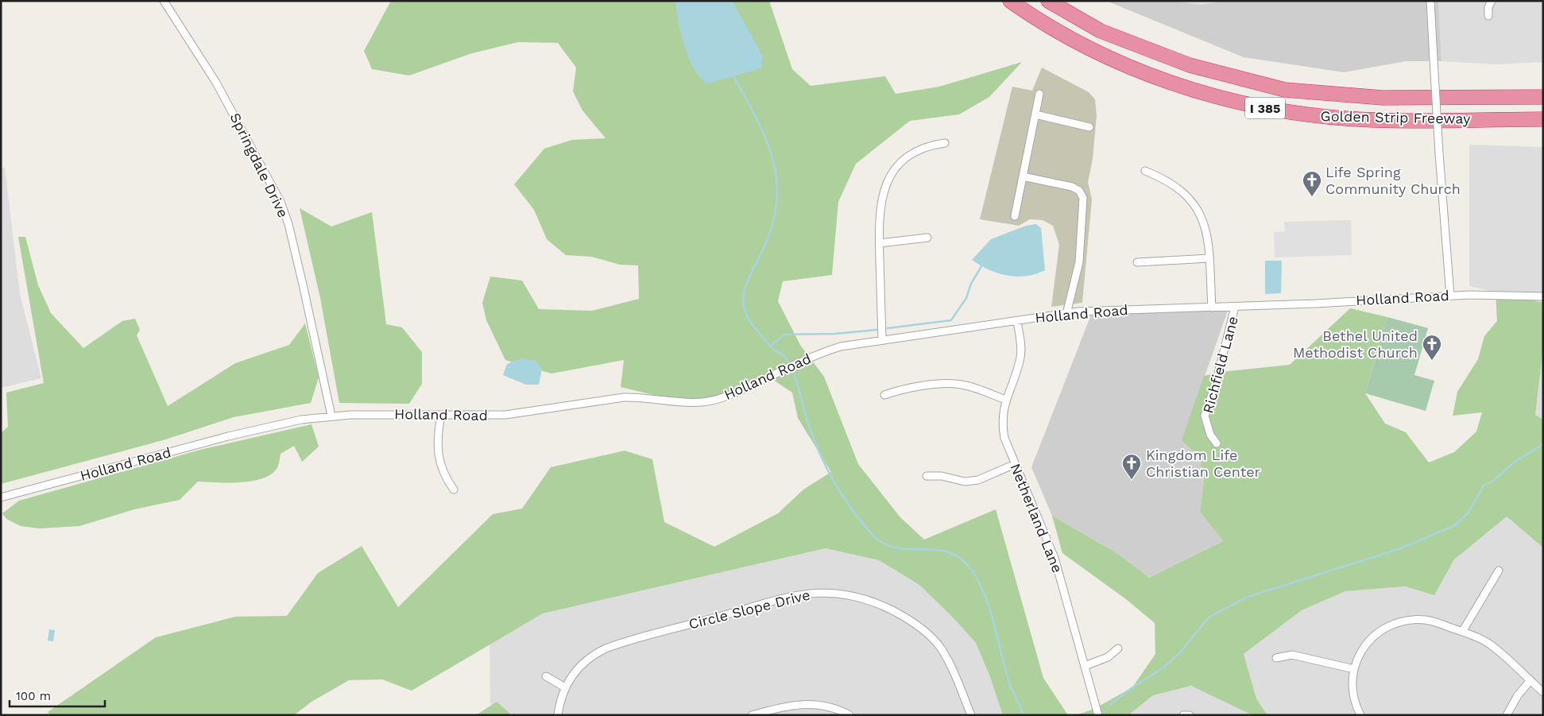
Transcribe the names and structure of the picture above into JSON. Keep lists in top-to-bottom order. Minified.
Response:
{"streets":{"highway":["I 385","Golden Strip Freeway"],"street":["Springdale Drive","Holland Road","Richfield Lane","Netherland Lane","Circle Slope Drive"]},"crossings":[["Springdale Drive","Holland Road"],["Holland Road","Richfield Lane"],["Holland Road","Netherland Lane"]],"places":{"church":["Life Spring Community Church","Bethel United Methodist Church","Kingdom Life Christian Center"]},"scale_bar":"100 m"}
